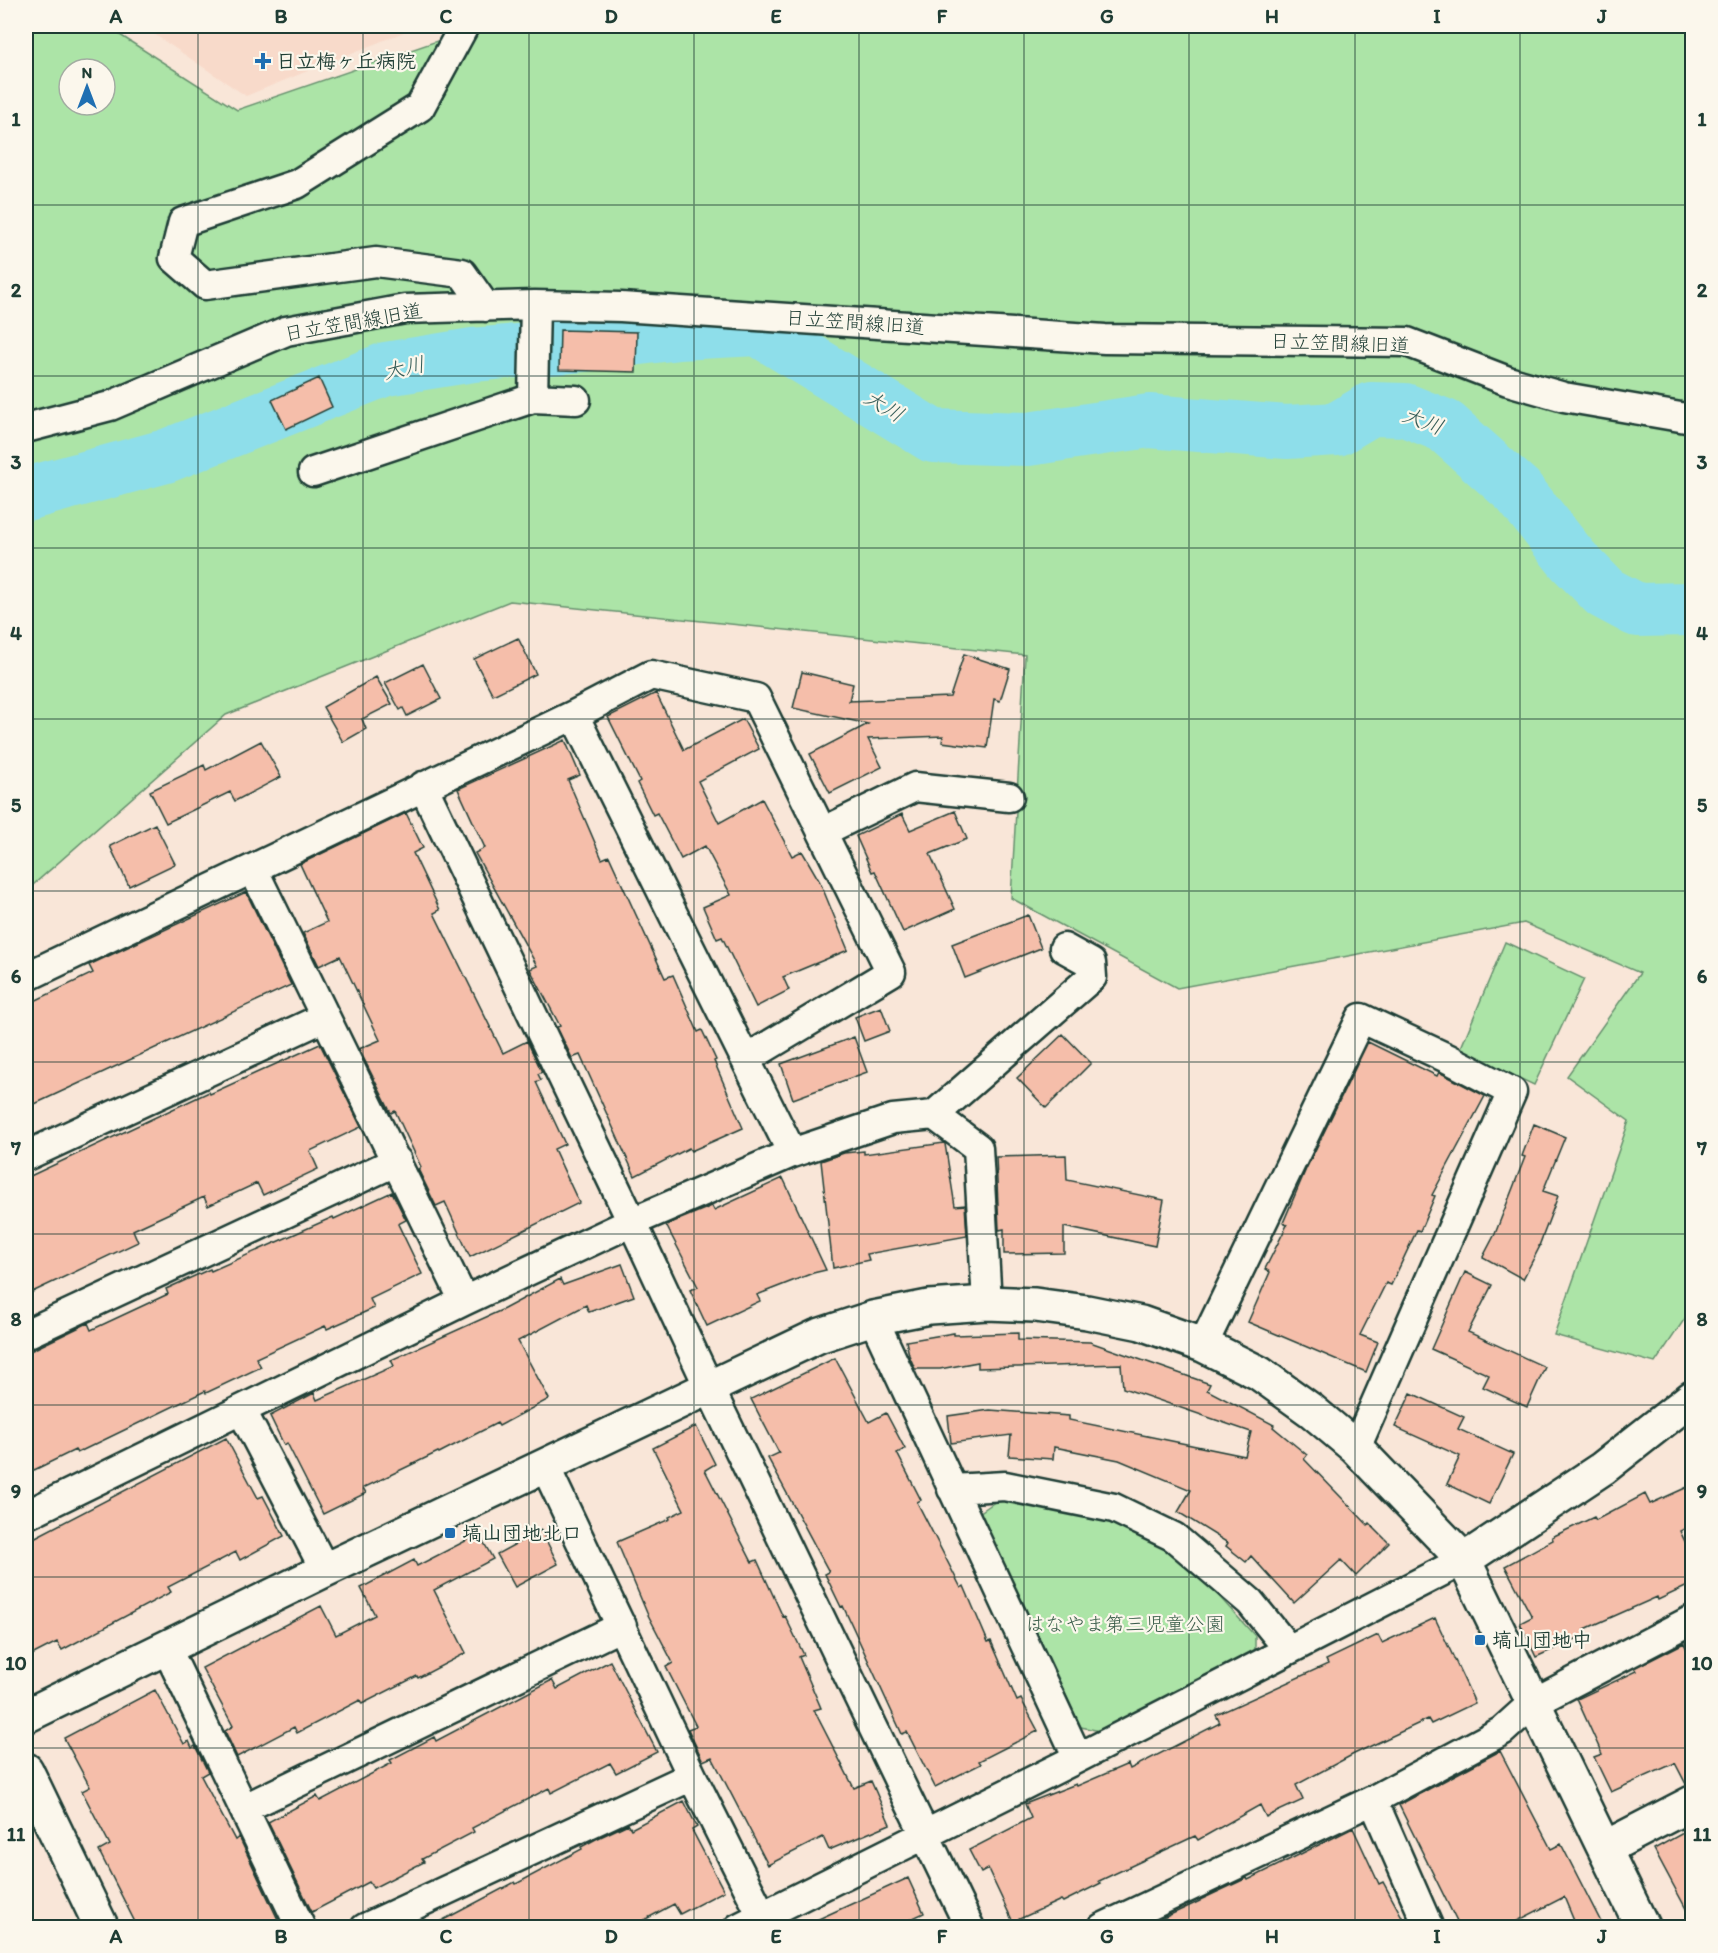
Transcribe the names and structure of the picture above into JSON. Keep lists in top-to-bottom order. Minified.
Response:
{"streets":{"street":["日立笠間線旧道"]},"water":["大川"],"parks":["はなやま第三児童公園"],"places":{"health":["日立梅ヶ丘病院"],"transit":["塙山団地北口","塙山団地中"]},"north":"top","grid":{"columns":["A","B","C","D","E","F","G","H","I","J"],"rows":["1","2","3","4","5","6","7","8","9","10","11"]}}
